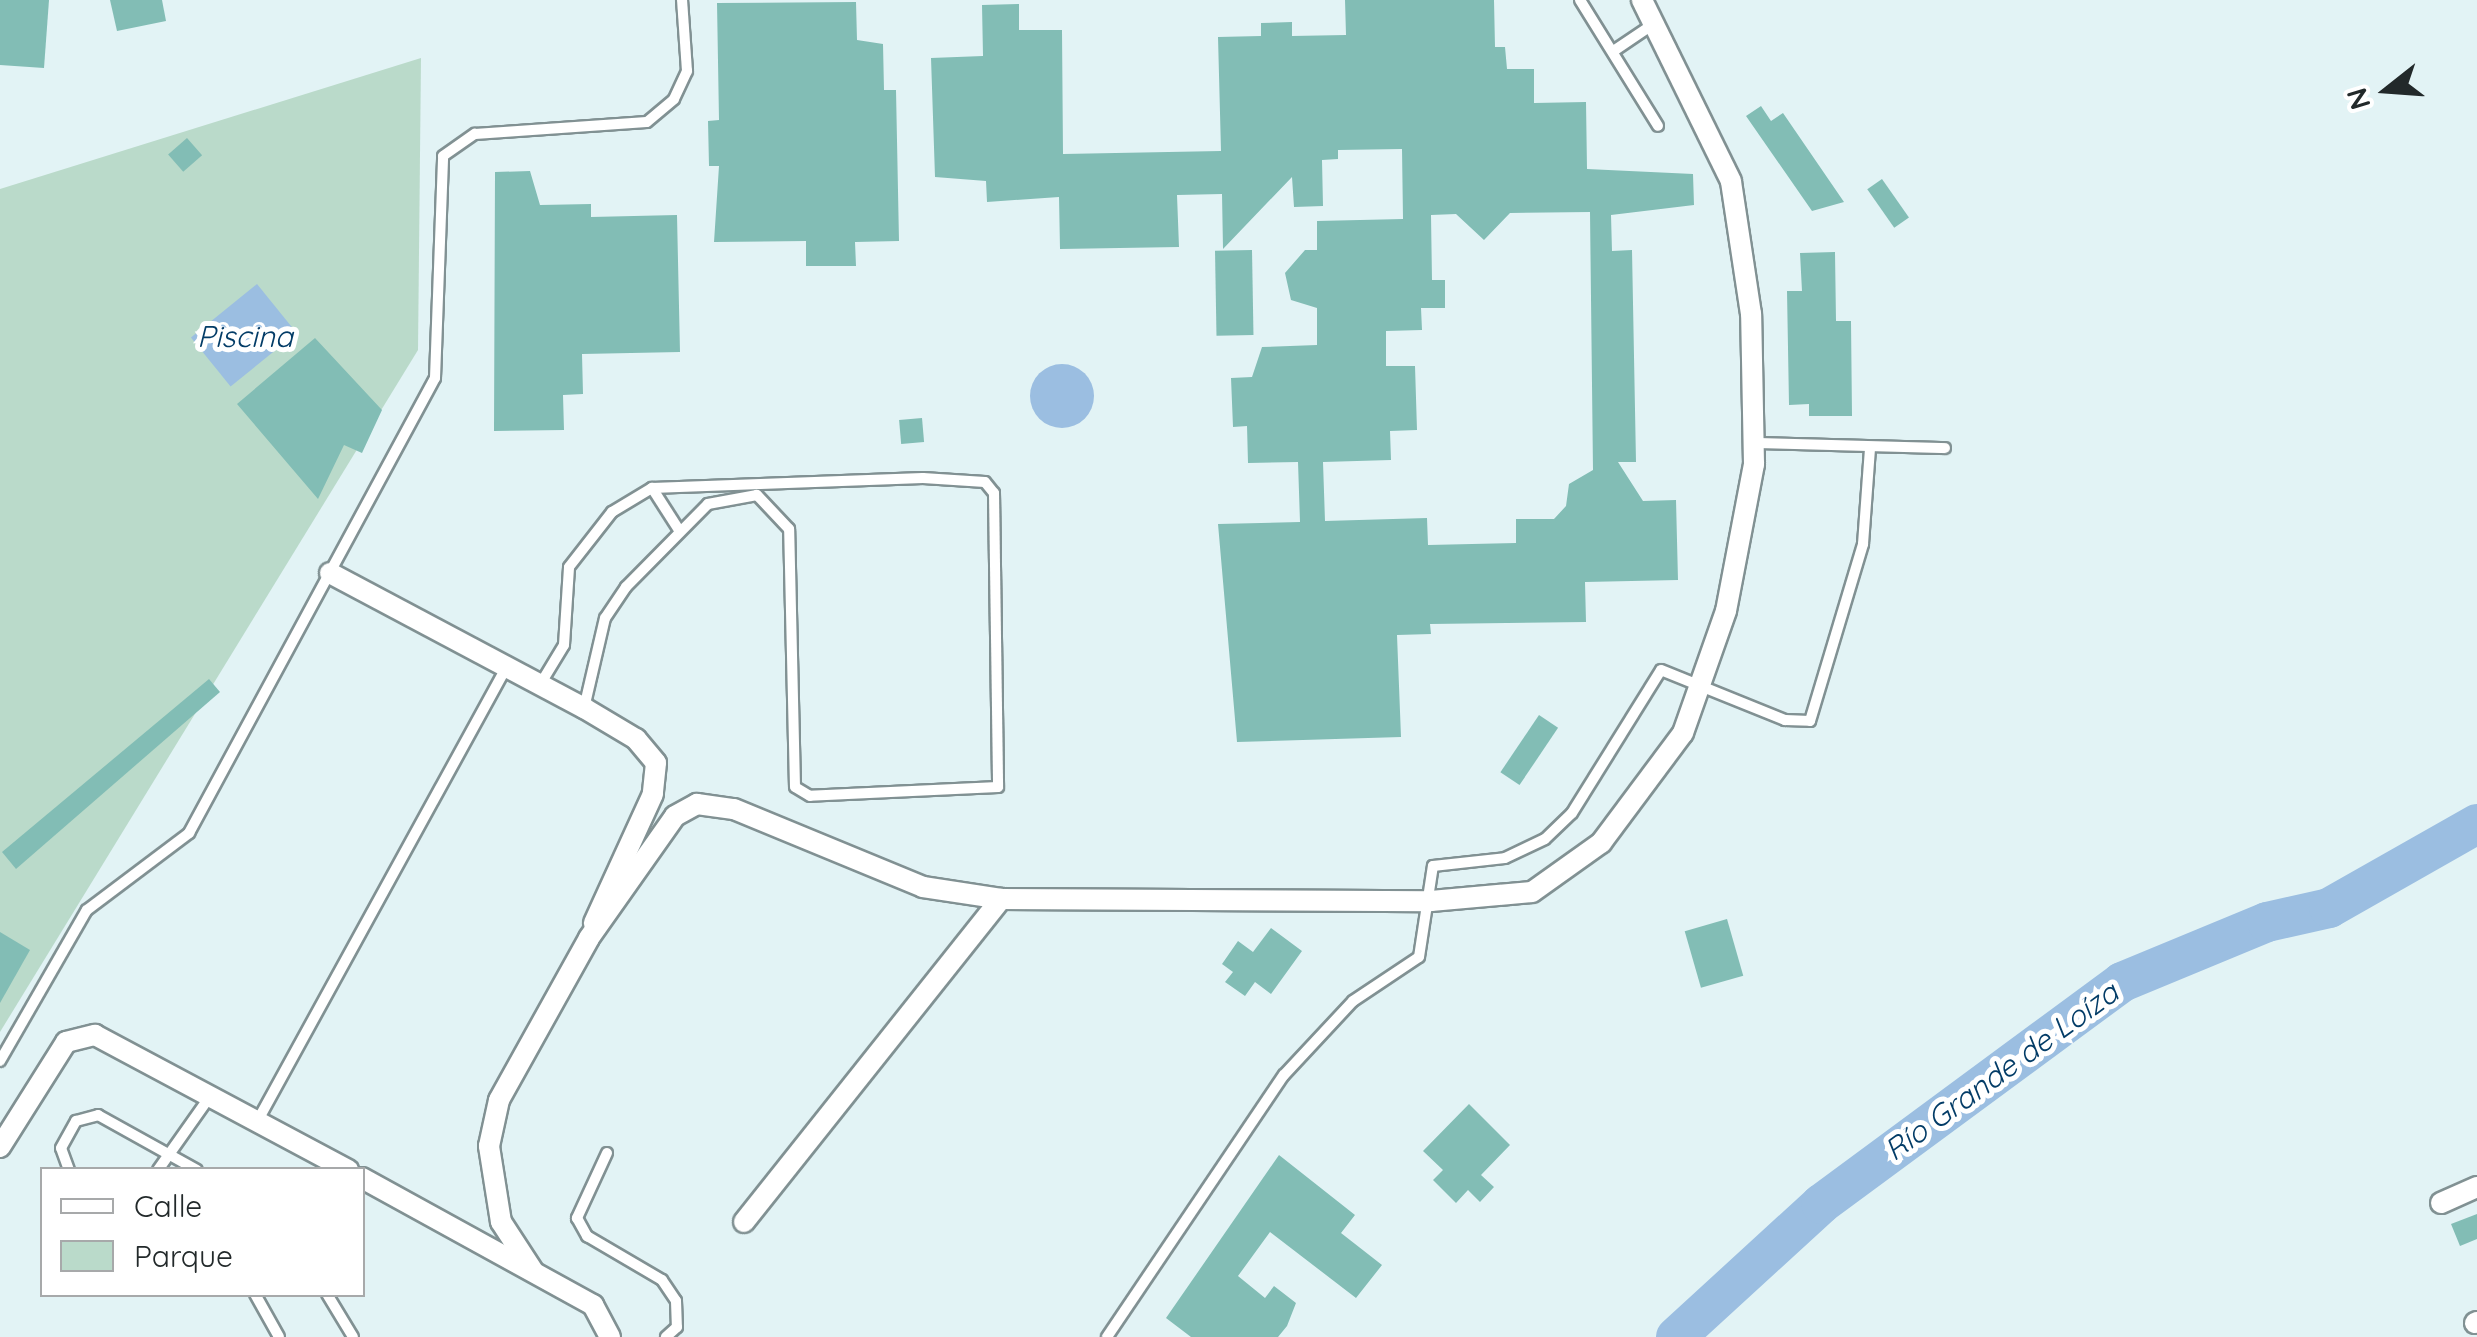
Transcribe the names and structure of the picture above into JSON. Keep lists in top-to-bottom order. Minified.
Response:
{"water":["Piscina","Río Grande de Loíza"],"legend":["Calle","Parque"],"north":"left"}
